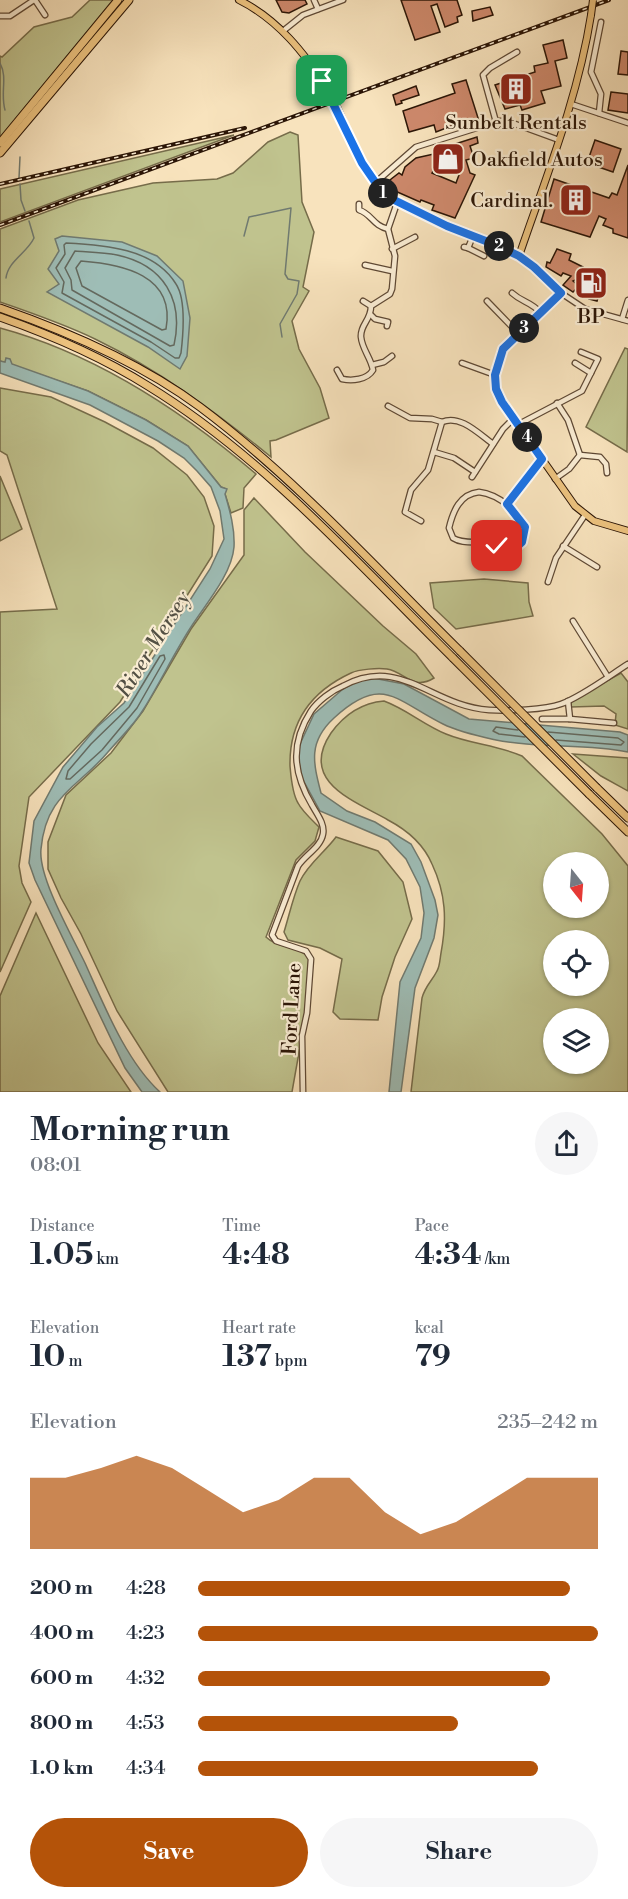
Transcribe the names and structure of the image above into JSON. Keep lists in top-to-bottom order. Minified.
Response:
{"streets":{"street":["Ford Lane"]},"water":["River Mersey"],"places":{"building":["Sunbelt Rentals","Cardinal."],"shop":["Oakfield Autos"],"fuel station":["BP"]},"north":"bottom","page":{"pins":["1","2","3","4"],"heading":["Morning run","08:01"],"stats":[["Distance","1.05 km"],["Time","4:48"],["Pace","4:34 /km"],["Elevation","10 m"],["Heart rate","137 bpm"],["kcal","79"]],"chart":["Elevation","235–242 m"],"list":[{"name":"200 m","note":"4:28"},{"name":"400 m","note":"4:23"},{"name":"600 m","note":"4:32"},{"name":"800 m","note":"4:53"},{"name":"1.0 km","note":"4:34"}],"buttons":["Save","Share"]}}
